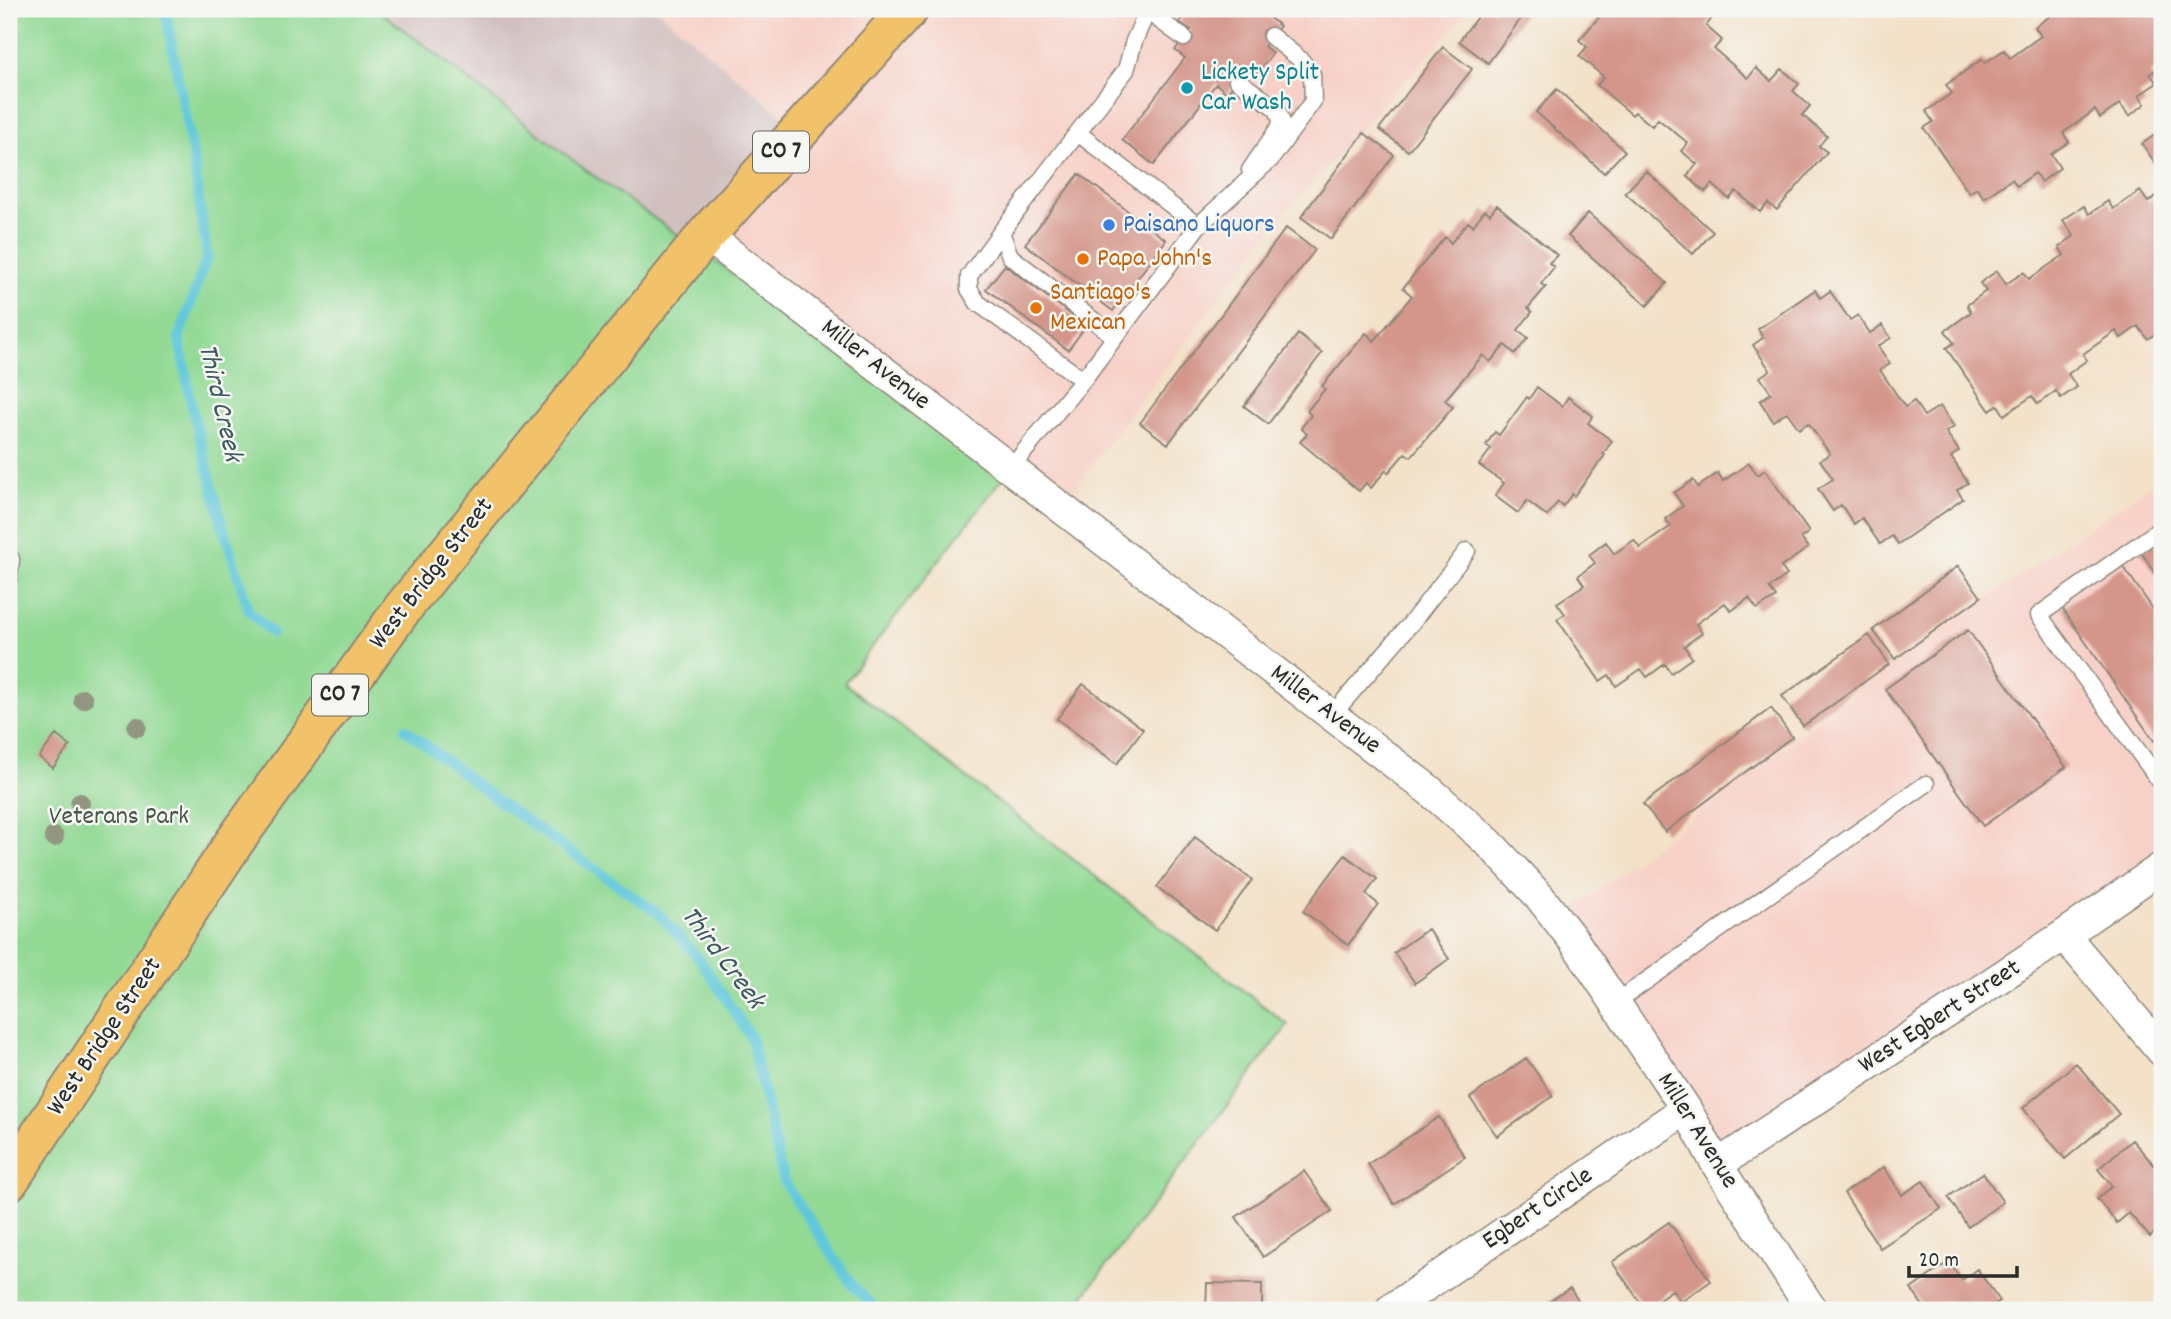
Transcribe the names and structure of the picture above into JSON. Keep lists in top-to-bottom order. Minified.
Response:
{"streets":{"main road":["CO 7","West Bridge Street"],"street":["Miller Avenue","West Egbert Street","Egbert Circle"]},"crossings":[["Miller Avenue","West Bridge Street"],["Miller Avenue","West Egbert Street"],["Miller Avenue","Egbert Circle"]],"water":["Third Creek"],"parks":["Veterans Park"],"places":["Lickety Split Car Wash","Paisano Liquors","Papa John's","Santiago's Mexican"],"scale_bar":"20 m"}
